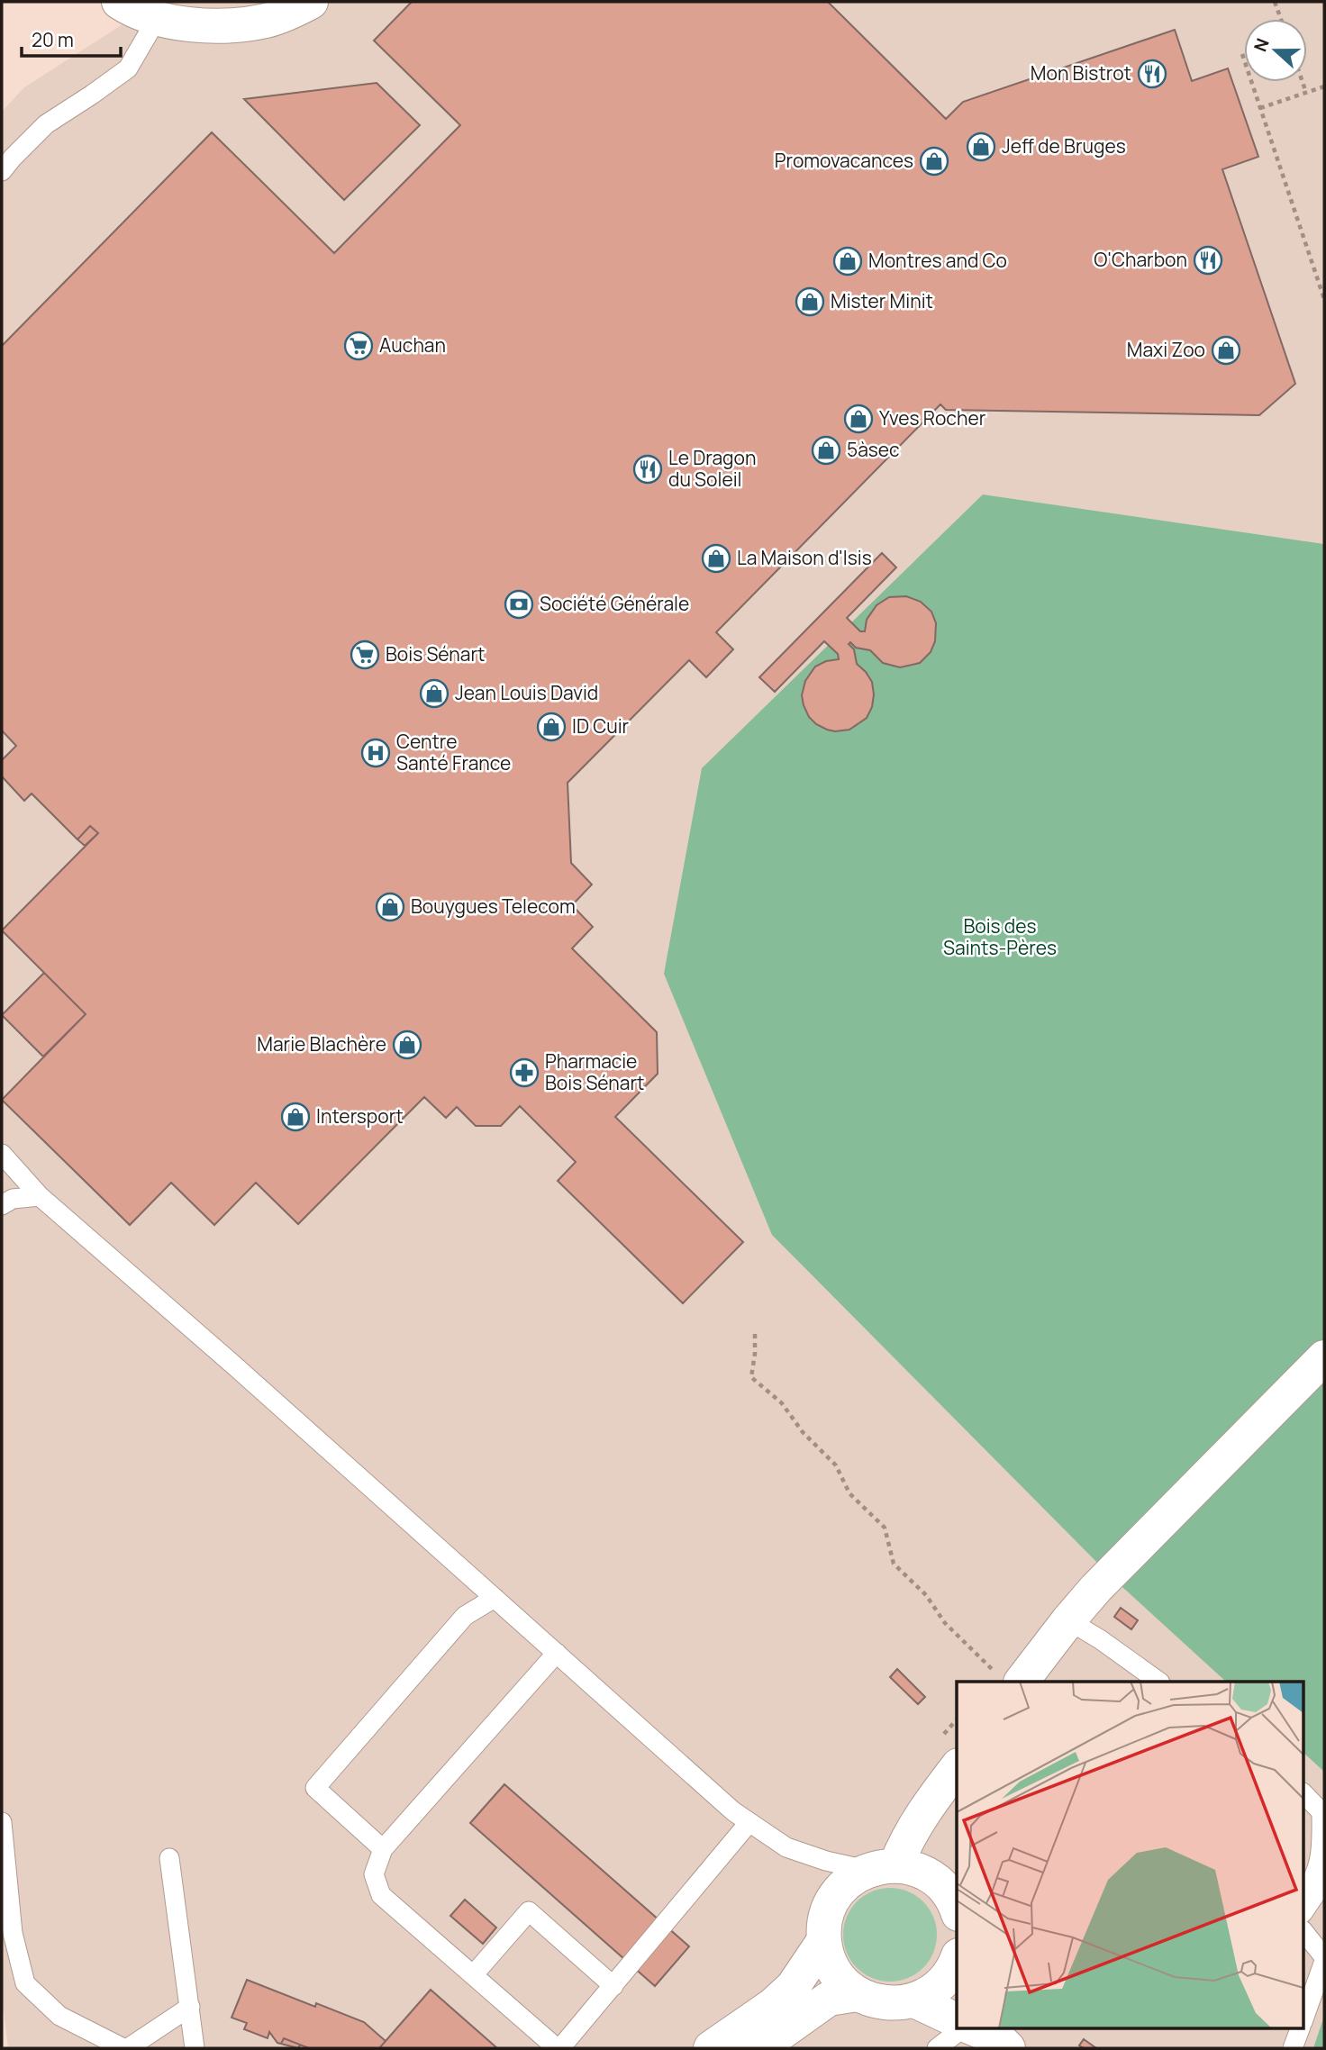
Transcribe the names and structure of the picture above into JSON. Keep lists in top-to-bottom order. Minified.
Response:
{"parks":["Bois des Saints-Pères"],"places":{"restaurant":["Mon Bistrot","O'Charbon","Le Dragon du Soleil"],"shop":["Jeff de Bruges","Promovacances","Montres and Co","Mister Minit","Maxi Zoo","Yves Rocher","5àsec","La Maison d'Isis","Jean Louis David","ID Cuir","Bouygues Telecom","Marie Blachère","Intersport"],"supermarket":["Auchan","Bois Sénart"],"bank":["Société Générale"],"hospital":["Centre Santé France"],"pharmacy":["Pharmacie Bois Sénart"]},"scale_bar":"20 m","north":"left"}
